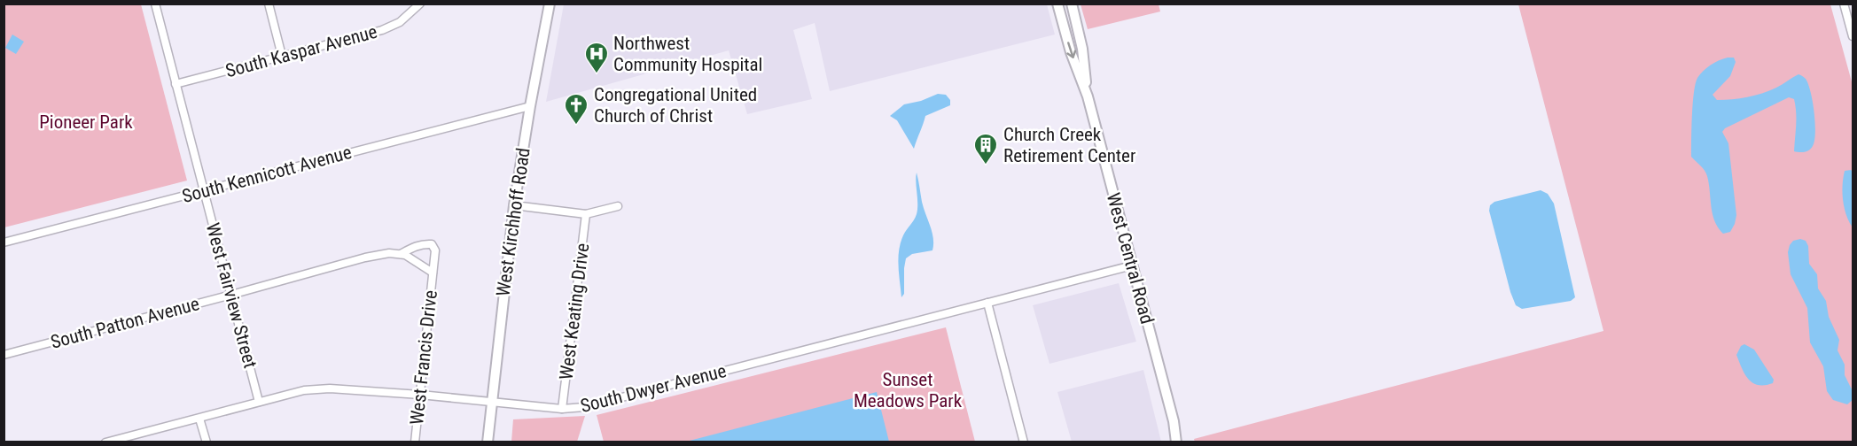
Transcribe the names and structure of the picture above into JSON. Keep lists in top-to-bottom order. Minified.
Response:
{"streets":{"main road":["West Kirchhoff Road","West Central Road"],"street":["South Kaspar Avenue","South Kennicott Avenue","West Fairview Street","West Keating Drive","South Patton Avenue","West Francis Drive","South Dwyer Avenue"]},"crossings":[["South Kaspar Avenue","West Fairview Street"],["South Kennicott Avenue","West Kirchhoff Road"],["South Kennicott Avenue","West Fairview Street"],["West Kirchhoff Road","South Dwyer Avenue"],["West Central Road","South Dwyer Avenue"],["West Fairview Street","South Patton Avenue"],["West Fairview Street","South Dwyer Avenue"],["West Keating Drive","South Dwyer Avenue"],["South Patton Avenue","West Francis Drive"],["West Francis Drive","South Dwyer Avenue"]],"parks":["Pioneer Park","Sunset Meadows Park"],"places":{"hospital":["Northwest Community Hospital"],"church":["Congregational United Church of Christ"],"building":["Church Creek Retirement Center"]}}
